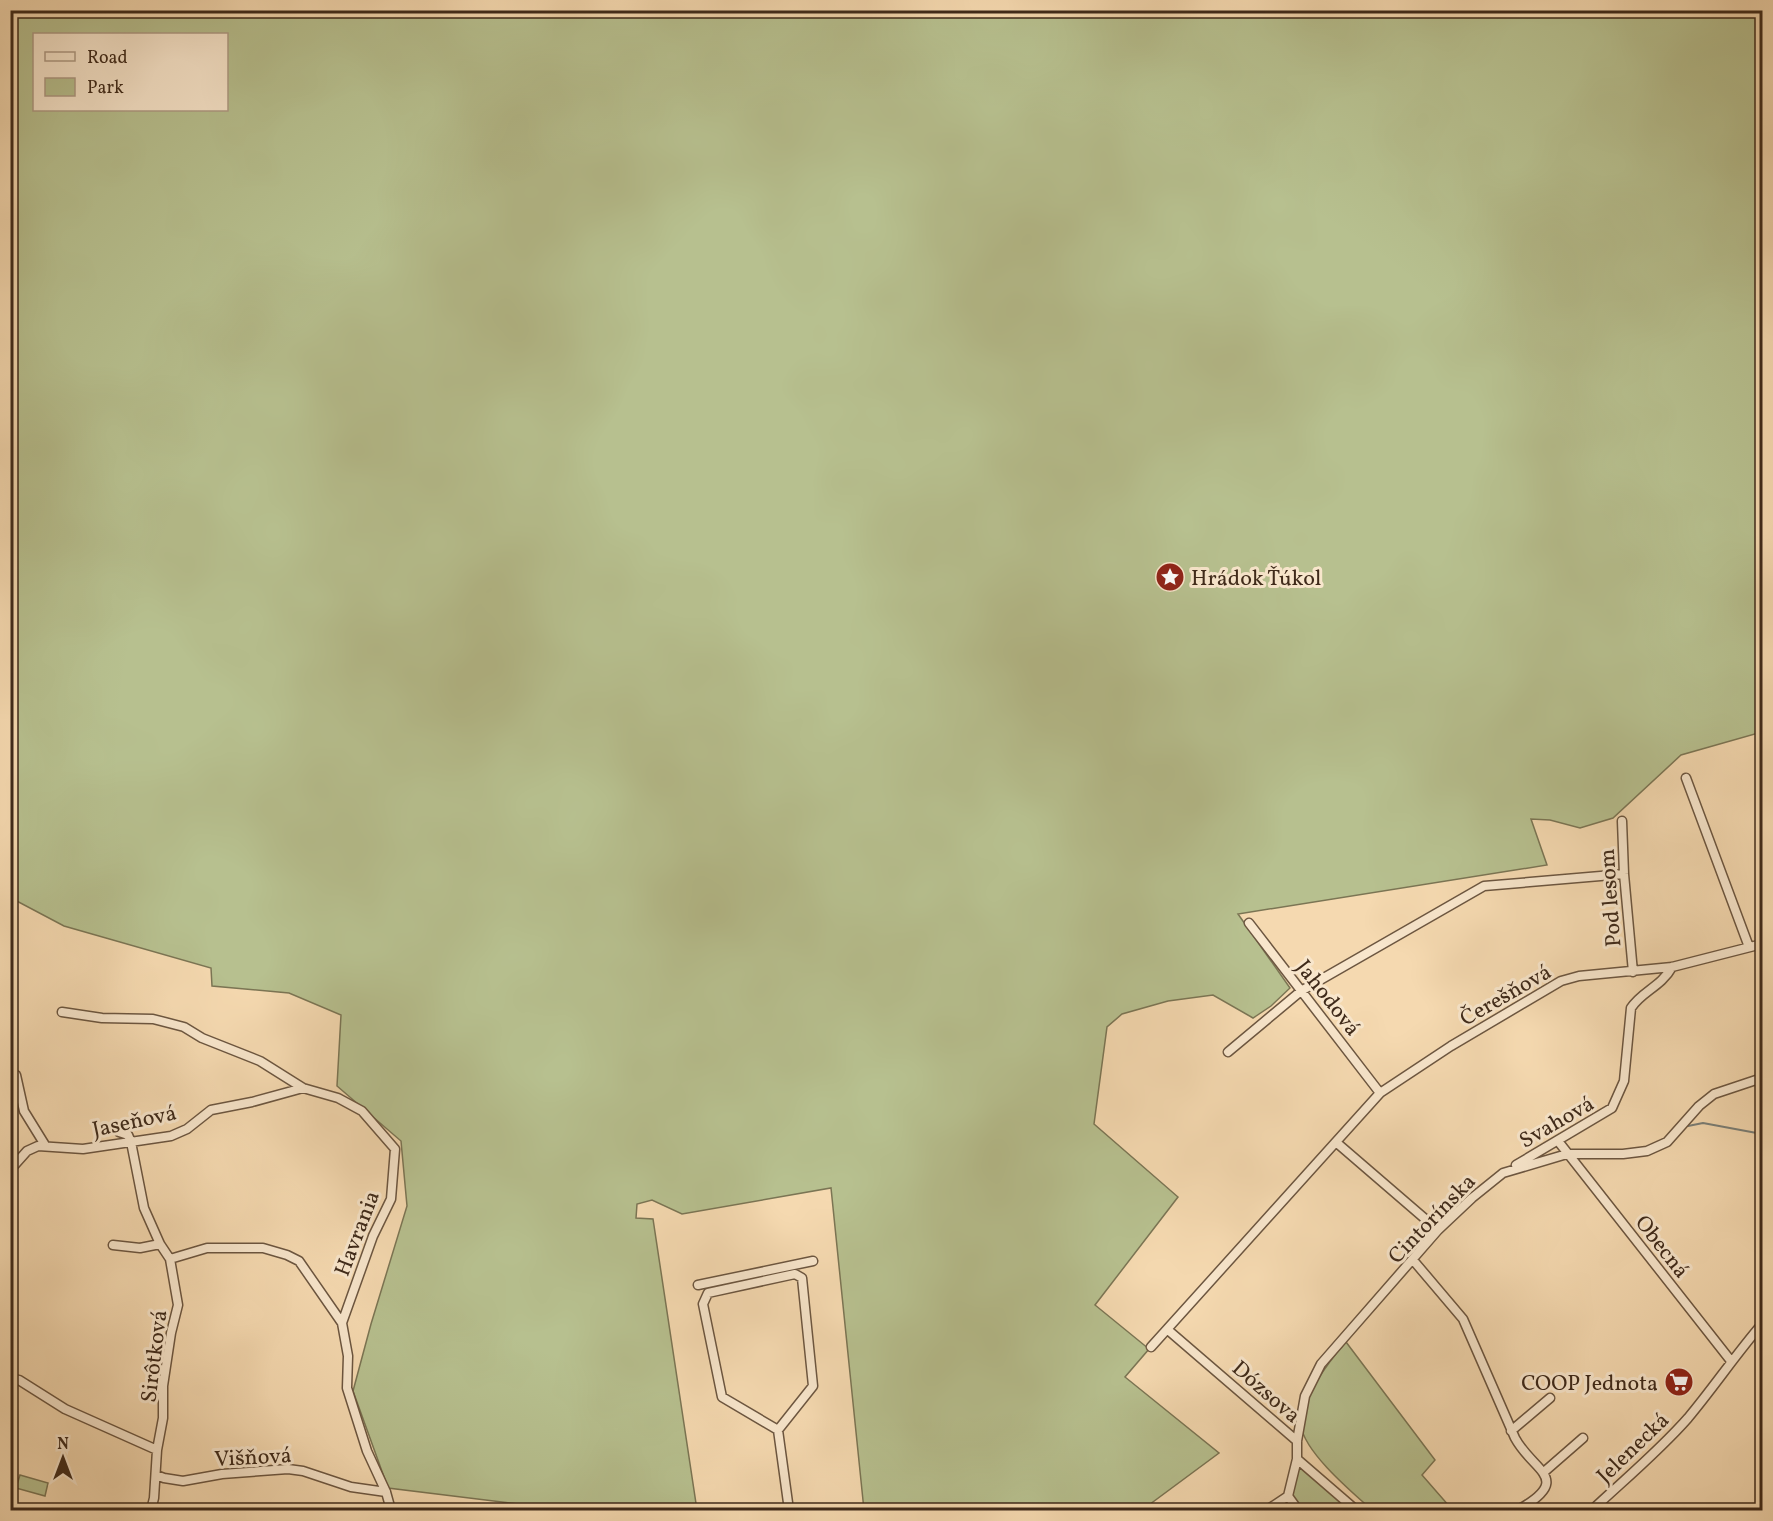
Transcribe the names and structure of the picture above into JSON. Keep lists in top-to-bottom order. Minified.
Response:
{"streets":{"street":["Pod lesom","Čerešňová","Jahodová","Jaseňová","Svahová","Cintorínska","Havrania","Obecná","Sirôtková","Dózsova","Jelenecká","Višňová"]},"crossings":[["Pod lesom","Čerešňová"],["Čerešňová","Jahodová"],["Čerešňová","Svahová"],["Čerešňová","Dózsova"],["Jaseňová","Havrania"],["Jaseňová","Sirôtková"],["Svahová","Cintorínska"],["Svahová","Obecná"],["Cintorínska","Obecná"],["Cintorínska","Dózsova"],["Havrania","Višňová"],["Obecná","Jelenecká"],["Sirôtková","Višňová"]],"places":{"place":["Hrádok Ťúkol"],"supermarket":["COOP Jednota"]},"legend":["Road","Park"],"north":"top"}
